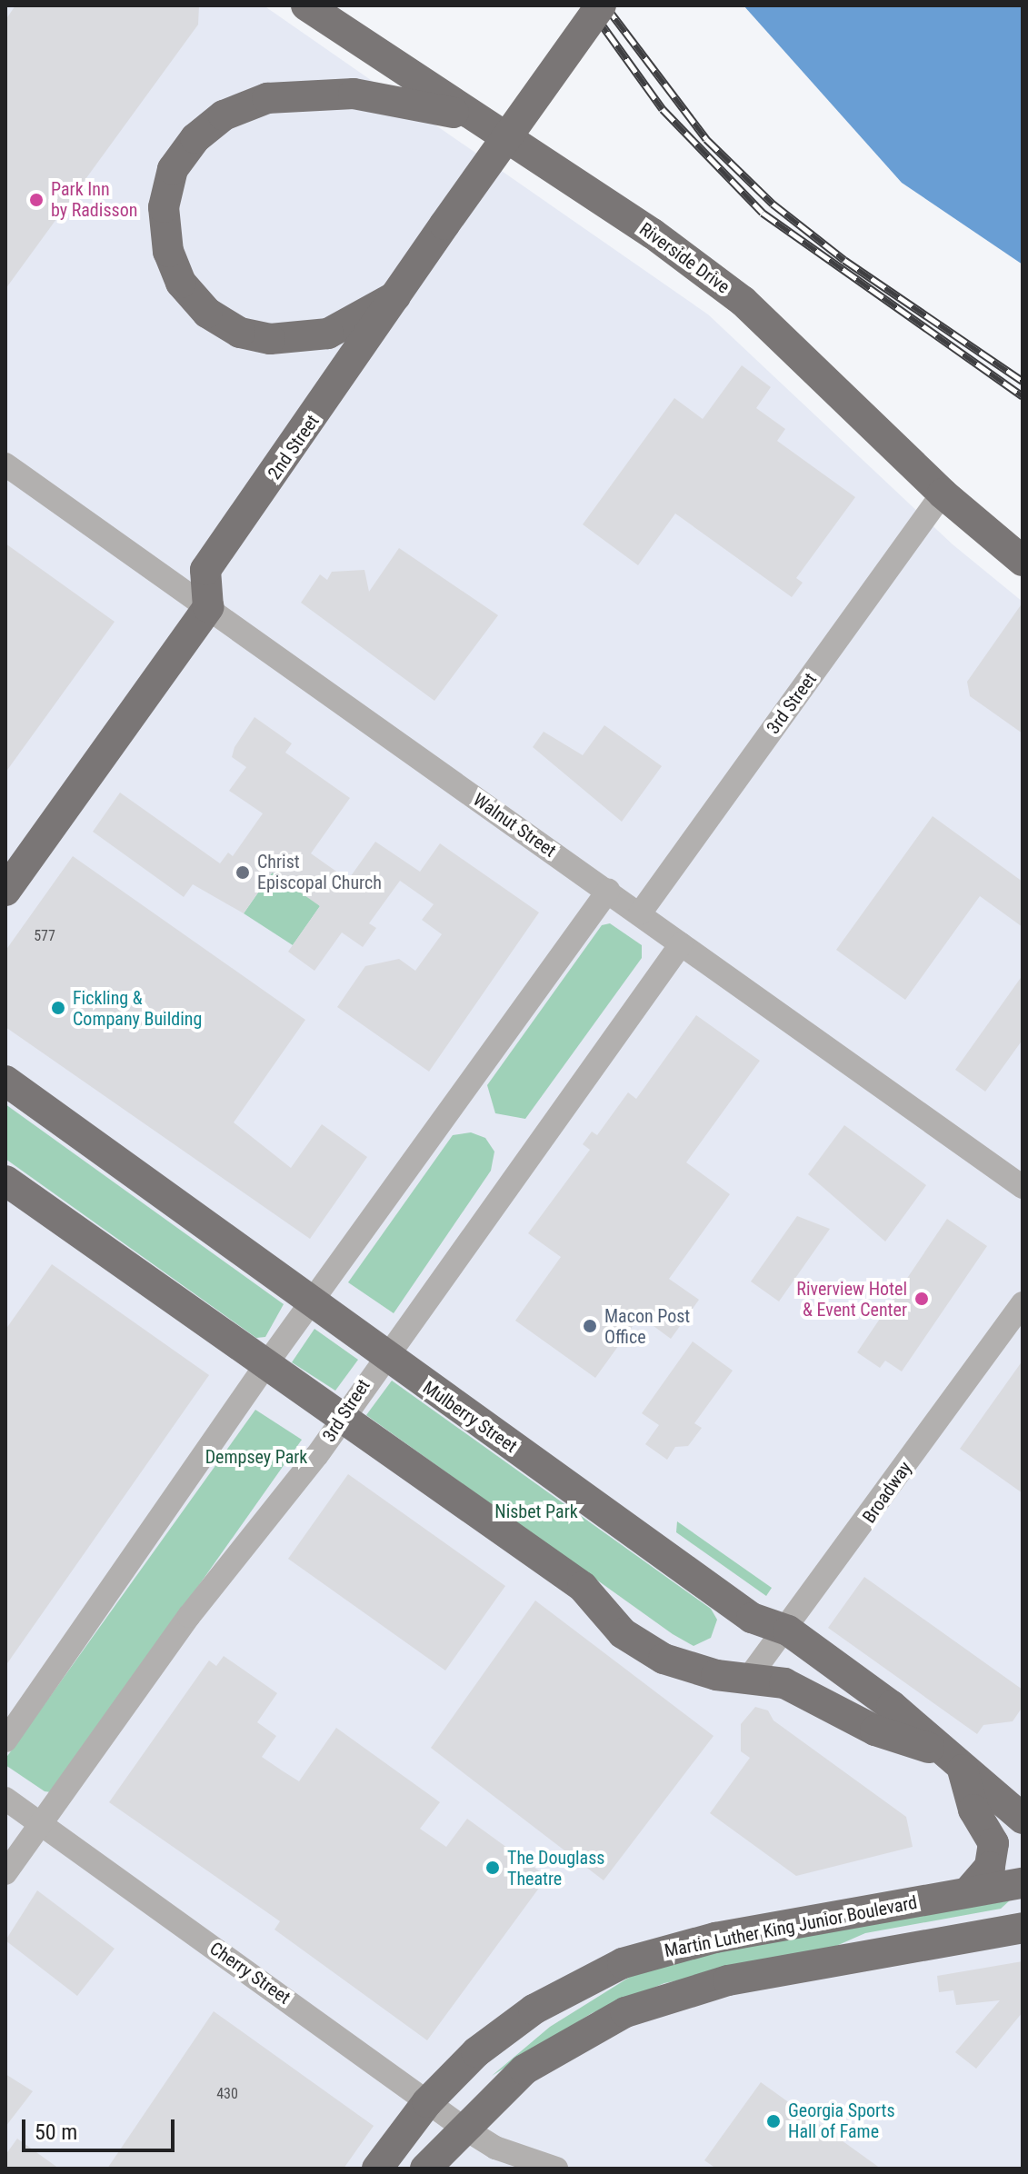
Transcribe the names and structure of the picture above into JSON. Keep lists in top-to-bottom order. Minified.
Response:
{"streets":{"main road":["Riverside Drive","2nd Street","Mulberry Street","Martin Luther King Junior Boulevard"],"street":["3rd Street","Walnut Street","Broadway","Cherry Street"]},"crossings":[["Riverside Drive","3rd Street"],["2nd Street","Walnut Street"],["3rd Street","Walnut Street"],["3rd Street","Mulberry Street"],["3rd Street","Cherry Street"],["Mulberry Street","Broadway"],["Martin Luther King Junior Boulevard","Cherry Street"]],"parks":["Dempsey Park","Nisbet Park"],"places":["Park Inn by Radisson","Christ Episcopal Church","Fickling & Company Building","Riverview Hotel & Event Center","Macon Post Office","The Douglass Theatre","Georgia Sports Hall of Fame"],"house_numbers":["577","430"],"scale_bar":"50 m"}
